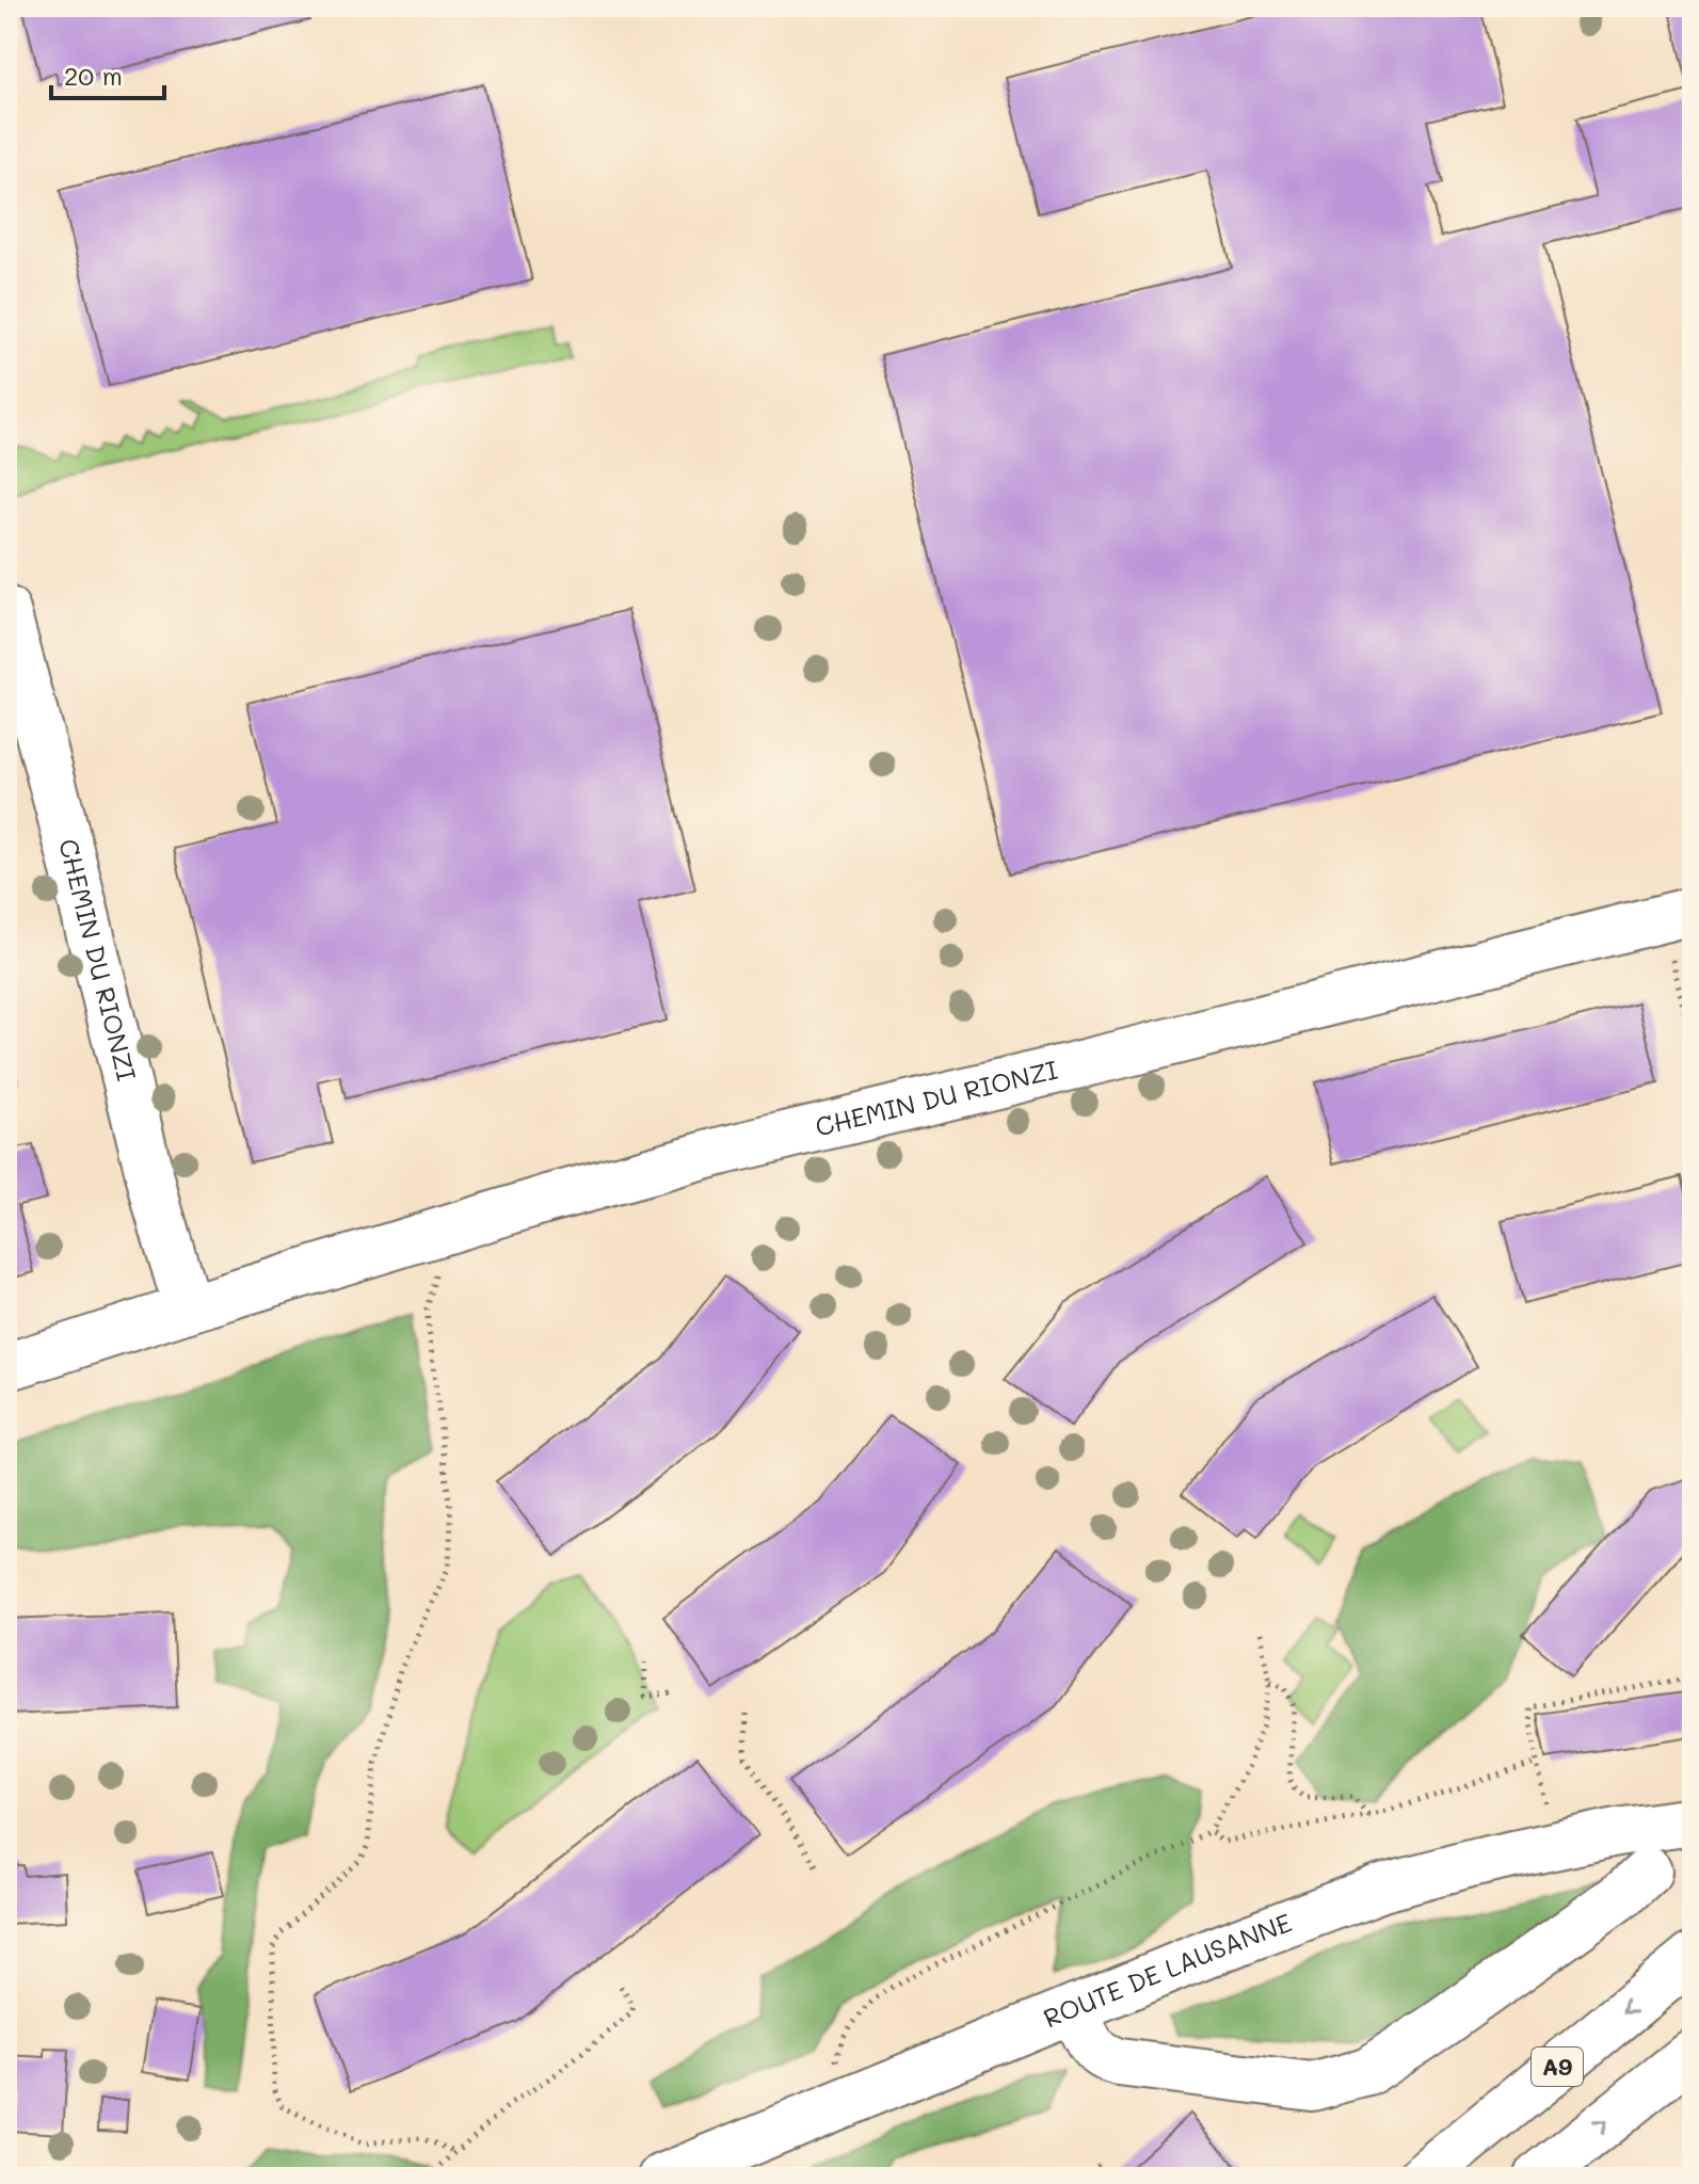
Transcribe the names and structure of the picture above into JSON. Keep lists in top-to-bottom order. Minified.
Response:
{"streets":{"main road":["CHEMIN DU RIONZI","ROUTE DE LAUSANNE","A9"]},"scale_bar":"20 m"}
